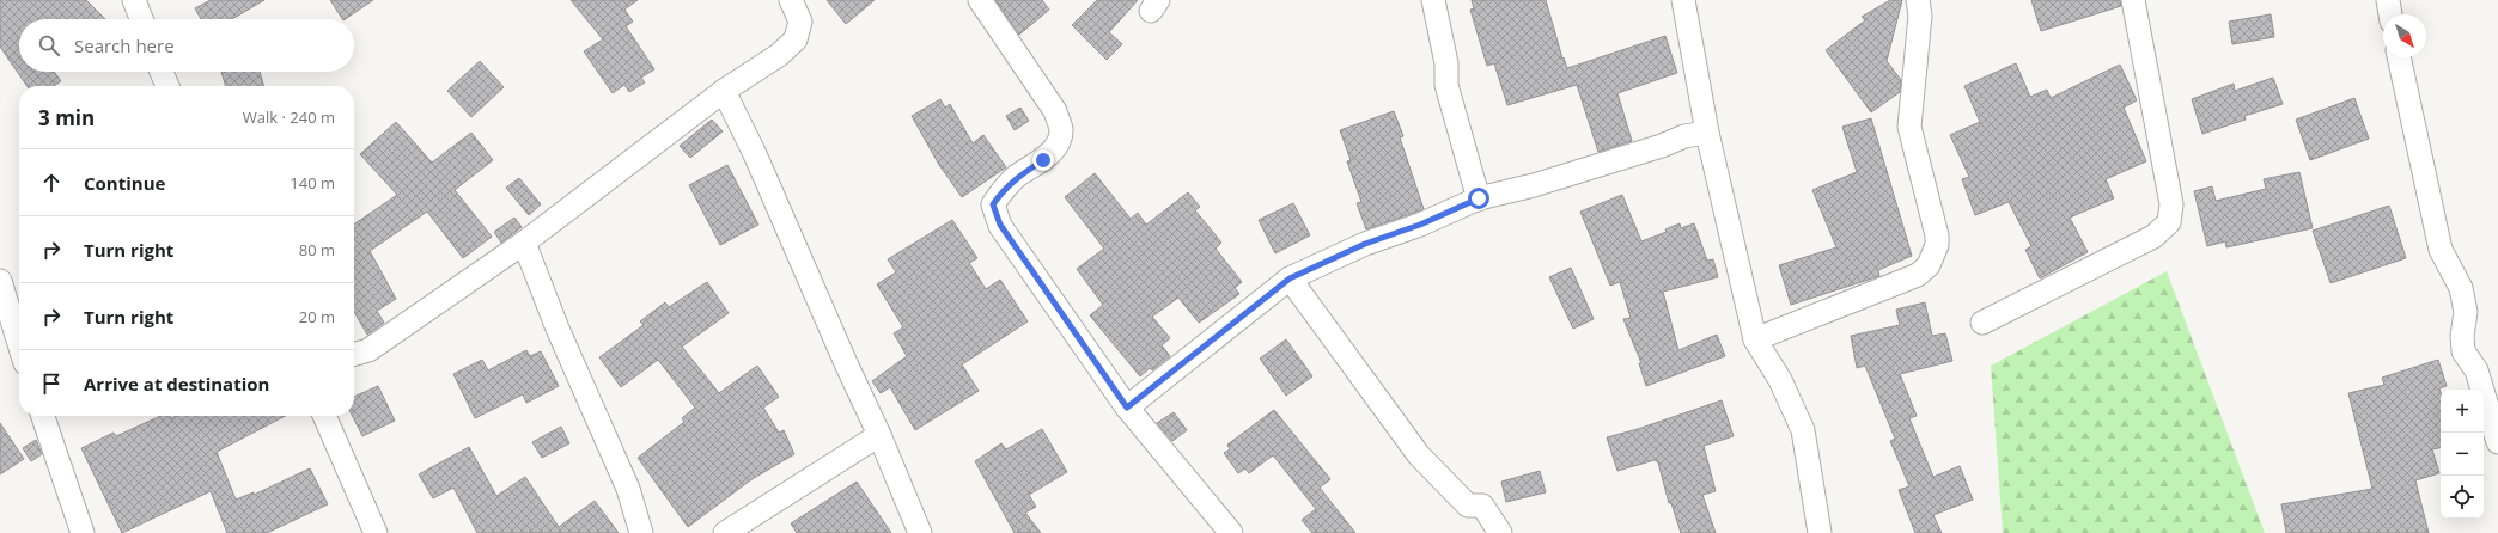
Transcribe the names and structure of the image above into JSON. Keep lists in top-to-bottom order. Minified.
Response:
{"north":"bottom right","page":{"search":"Search here","heading":["3 min","Walk · 240 m"],"list":[["Continue","140 m"],["Turn right","80 m"],["Turn right","20 m"],"Arrive at destination"],"map_buttons":["+","−"]}}
